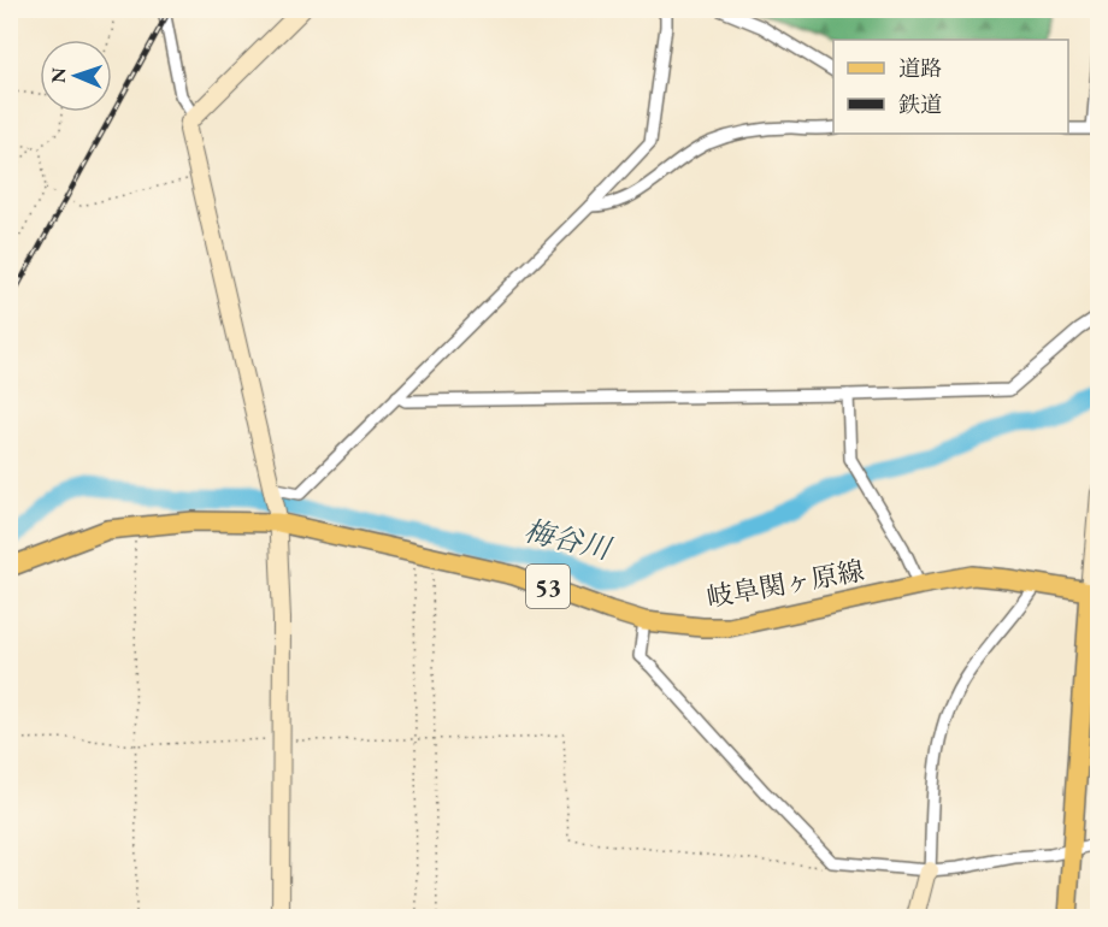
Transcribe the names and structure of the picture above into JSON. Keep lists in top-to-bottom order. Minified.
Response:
{"streets":{"main road":["岐阜関ヶ原線","53"]},"water":["梅谷川"],"legend":["道路","鉄道"],"north":"left"}
